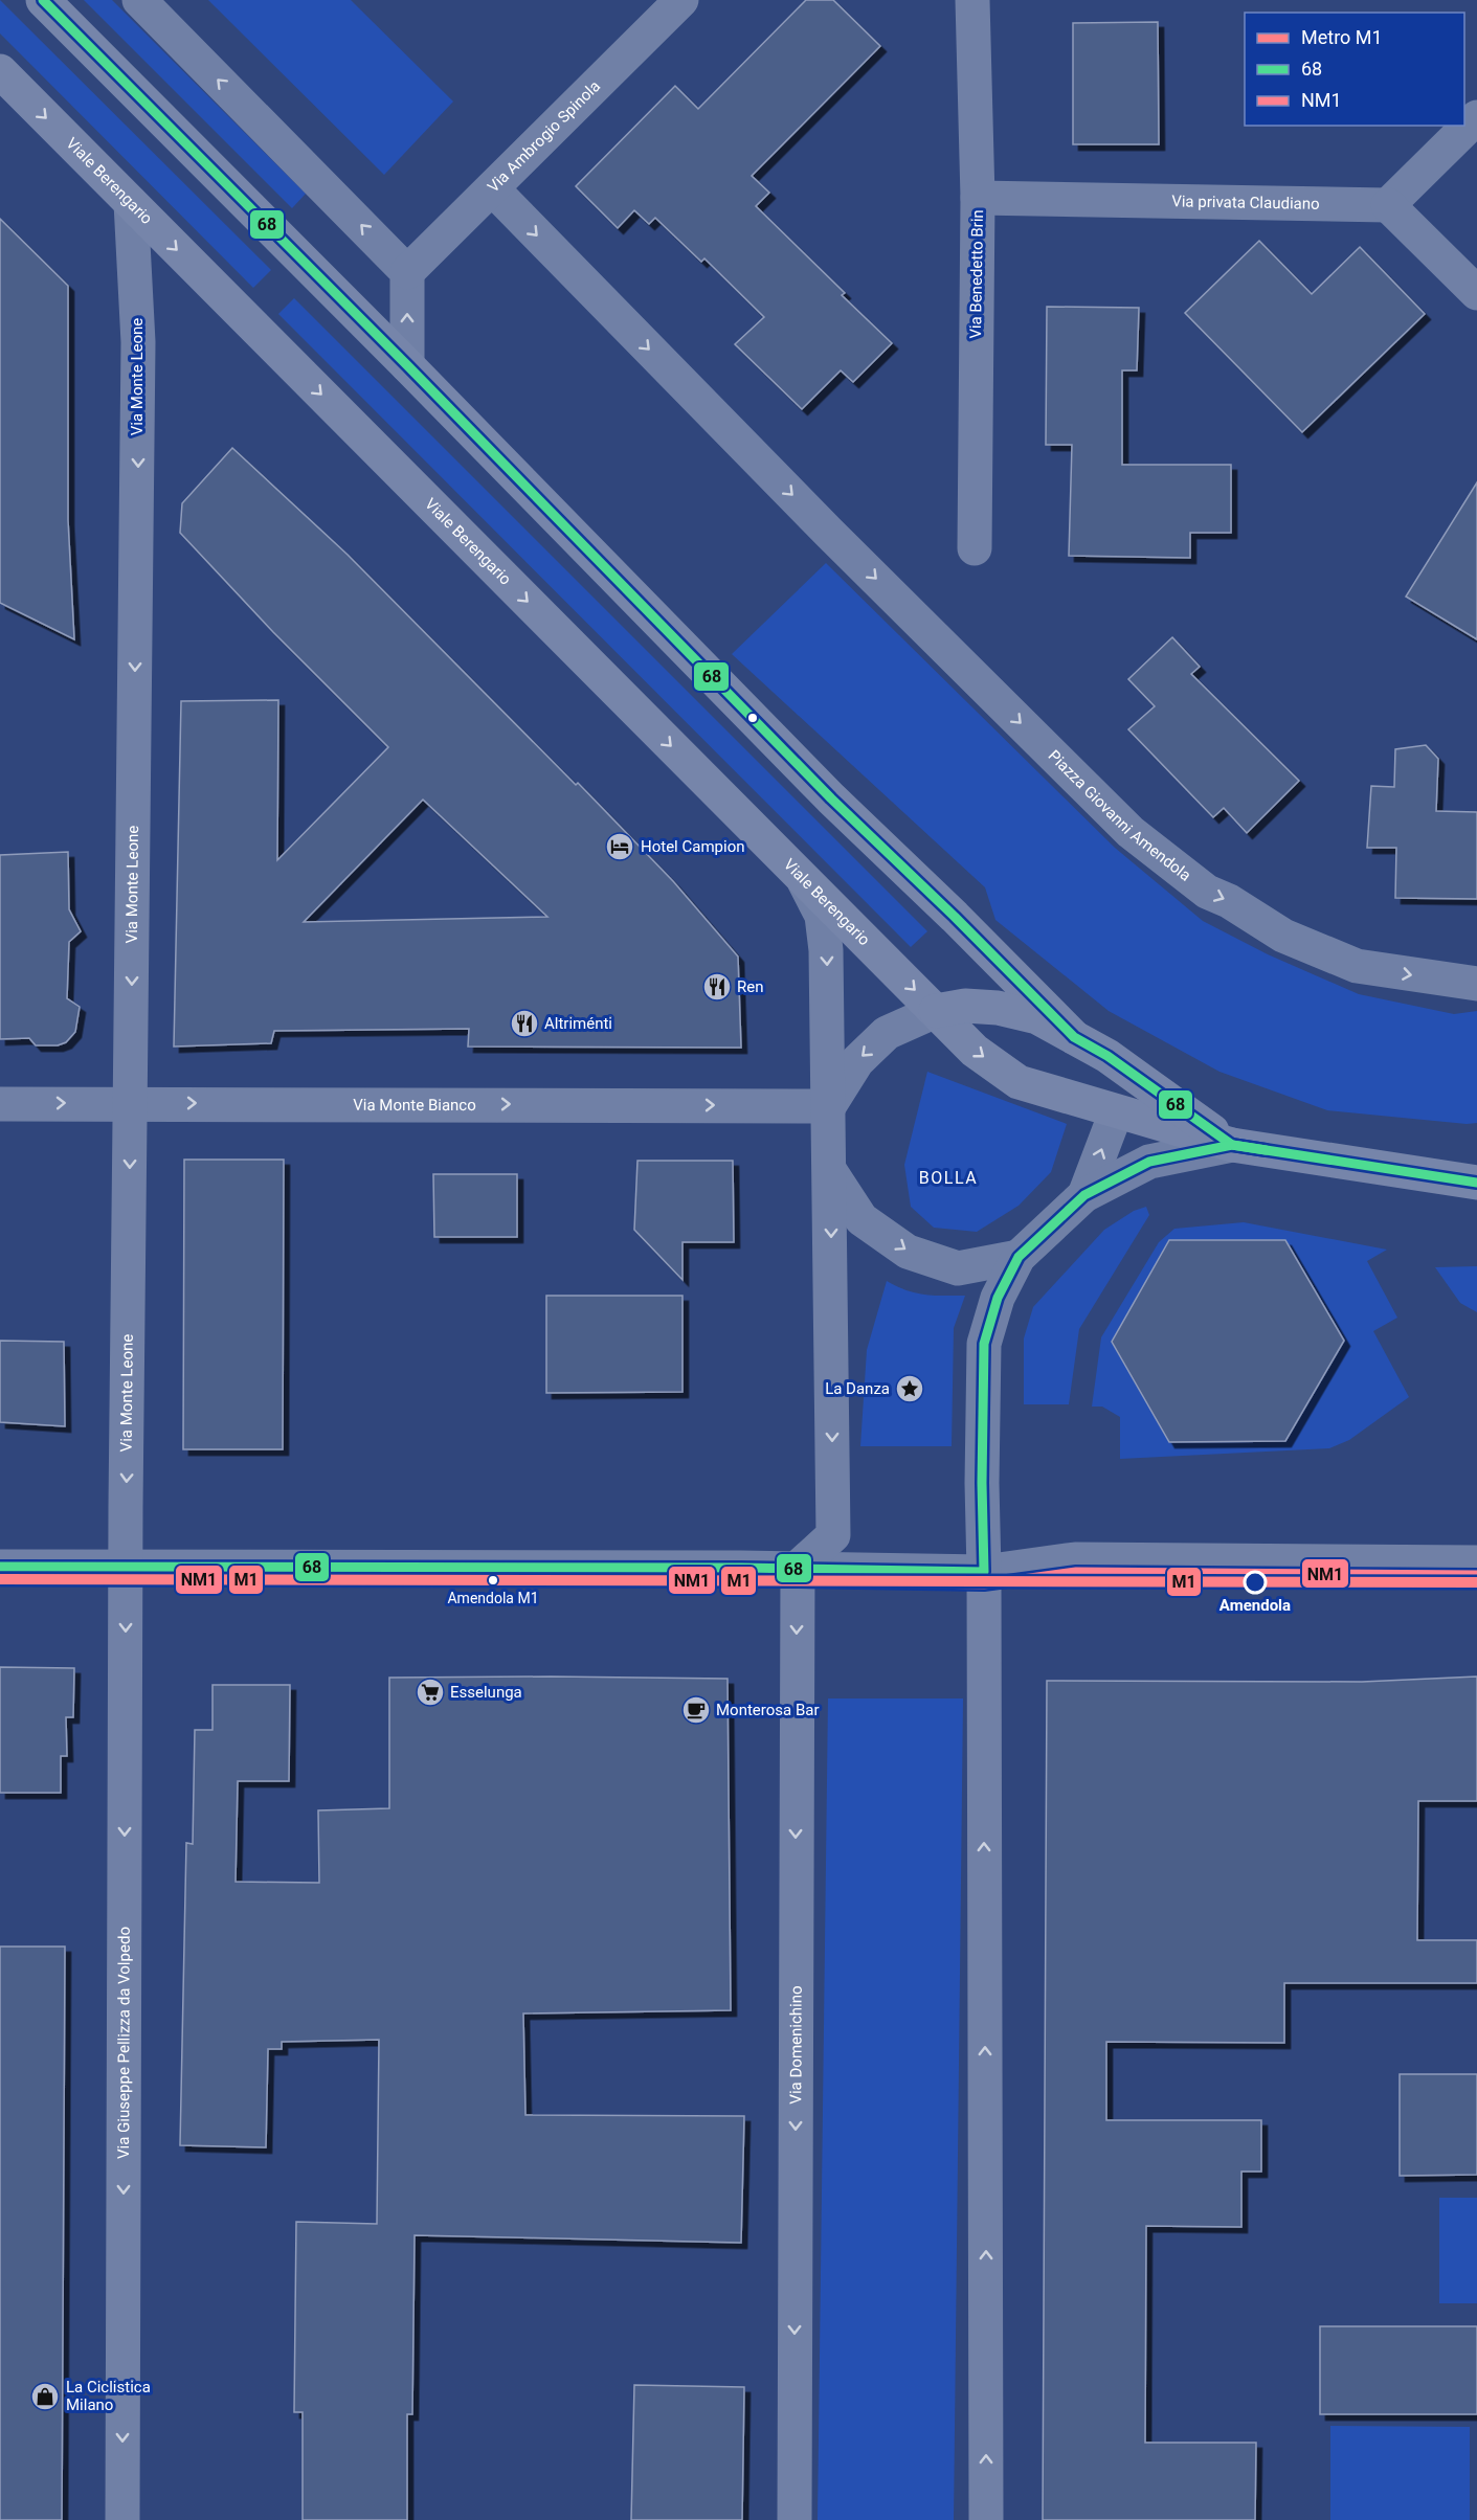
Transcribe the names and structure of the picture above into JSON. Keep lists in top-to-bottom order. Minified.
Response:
{"streets":{"main road":["Viale Berengario"],"street":["Via Ambrogio Spinola","Via privata Claudiano","Via Benedetto Brin","Via Monte Leone","Piazza Giovanni Amendola","Via Monte Bianco","Via Giuseppe Pellizza da Volpedo","Via Domenichino"]},"crossings":[["Via Ambrogio Spinola","Piazza Giovanni Amendola"],["Viale Berengario","Via Monte Leone"],["Via privata Claudiano","Via Benedetto Brin"],["Via Monte Leone","Via Monte Bianco"],["Via Monte Leone","Via Giuseppe Pellizza da Volpedo"]],"one_way":["Via Monte Leone","Piazza Giovanni Amendola","Via Monte Bianco","Via Giuseppe Pellizza da Volpedo"],"districts":["BOLLA"],"places":{"hotel":["Hotel Campion"],"restaurant":["Ren","Altriménti"],"place":["La Danza"],"other":["Amendola M1","Amendola"],"supermarket":["Esselunga"],"cafe":["Monterosa Bar"],"shop":["La Ciclistica Milano"]},"lines":["transit line 68","transit line NM1","metro line M1"],"legend":["Metro M1","68","NM1"]}
